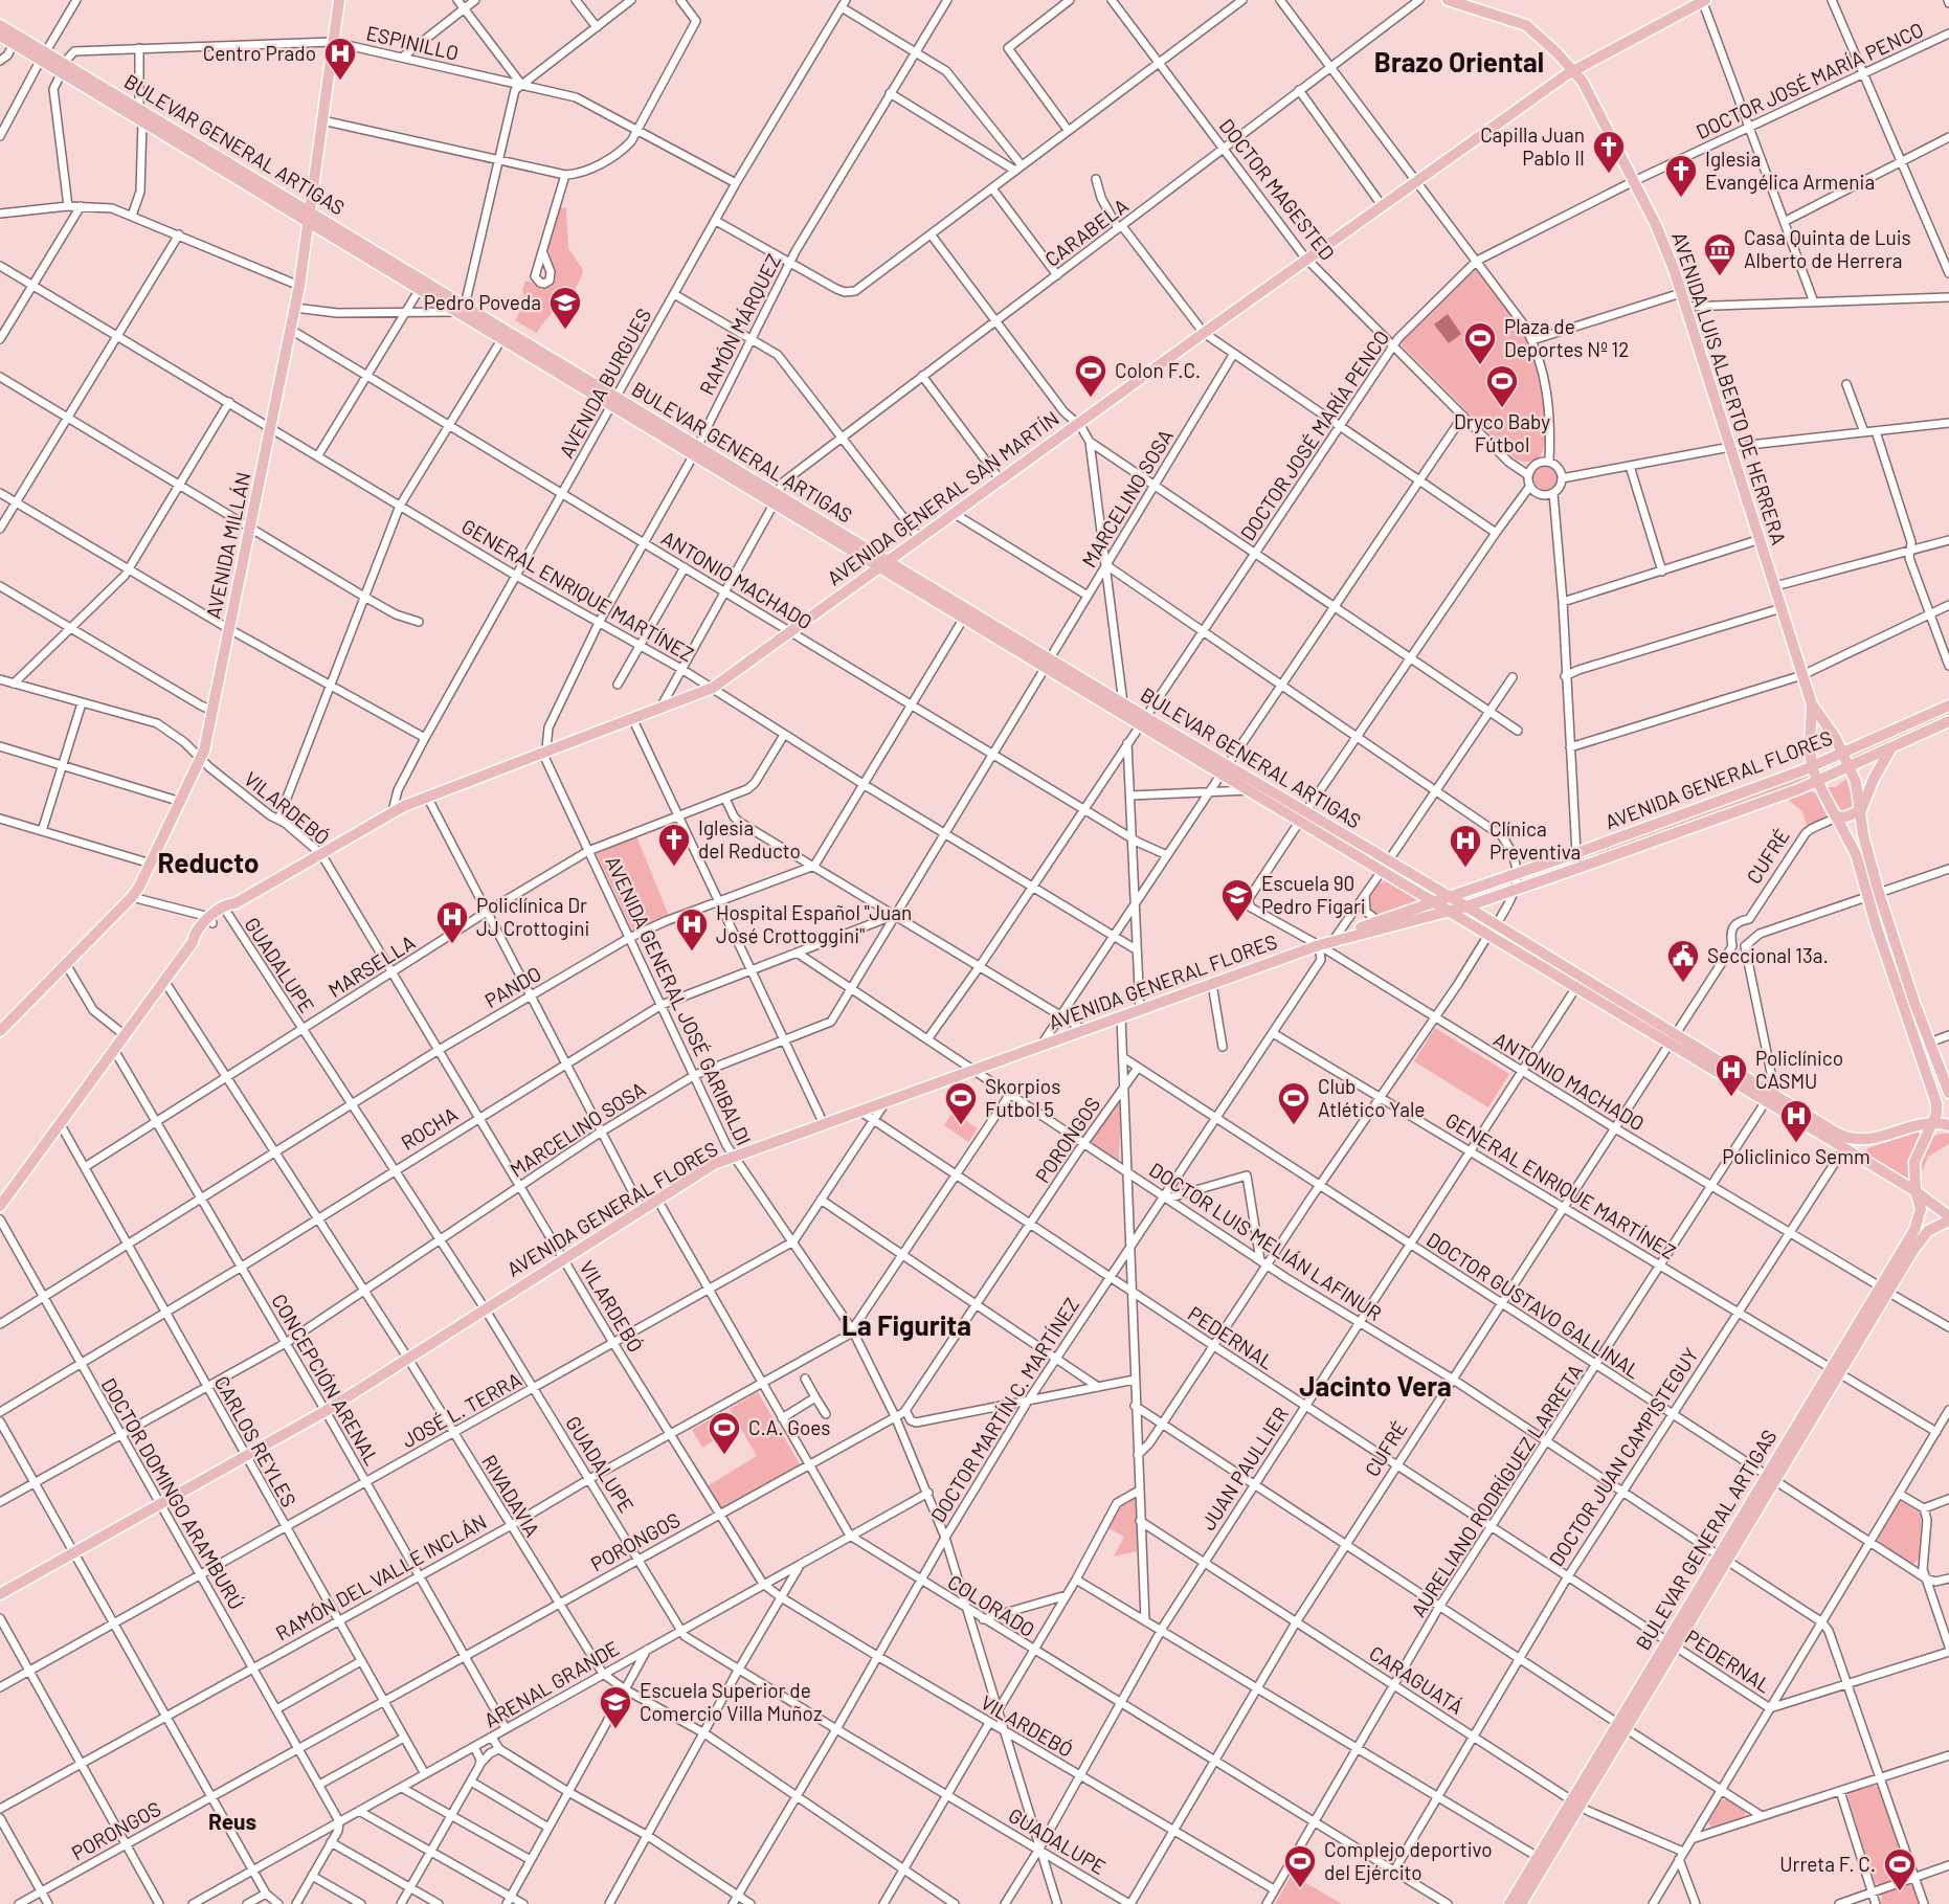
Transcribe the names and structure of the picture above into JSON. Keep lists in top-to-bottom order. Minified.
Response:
{"streets":{"main road":["BULEVAR GENERAL ARTIGAS","AVENIDA LUIS ALBERTO DE HERRERA","AVENIDA GENERAL SAN MARTÍN","AVENIDA MILLÁN","AVENIDA GENERAL FLORES","CUFRÉ"],"street":["ESPINILLO","DOCTOR JOSÉ MARÍA PENCO","DOCTOR MAGESTED","CARABELA","RAMÓN MÁRQUEZ","AVENIDA BURGUES","MARCELINO SOSA","ANTONIO MACHADO","GENERAL ENRIQUE MARTÍNEZ","VILARDEBÓ","GUADALUPE","MARSELLA","PANDO","AVENIDA GENERAL JOSÉ GARIBALDI","ROCHA","PORONGOS","DOCTOR LUIS MELIÁN LAFINUR","DOCTOR GUSTAVO GALLINAL","PEDERNAL","CONCEPCIÓN ARENAL","JOSÉ L. TERRA","DOCTOR MARTÍN C. MARTÍNEZ","CARLOS REYLES","DOCTOR JUAN CAMPISTEGUY","JUAN PAULLIER","AURELIANO RODRÍGUEZ LARRETA","DOCTOR DOMINGO ARAMBURÚ","RIVADAVIA","RAMÓN DEL VALLE INCLÁN","COLORADO","CARAGUATÁ","ARENAL GRANDE"]},"crossings":[["ESPINILLO","BULEVAR GENERAL ARTIGAS"],["ESPINILLO","AVENIDA BURGUES"],["ESPINILLO","AVENIDA MILLÁN"],["DOCTOR JOSÉ MARÍA PENCO","BULEVAR GENERAL ARTIGAS"],["DOCTOR JOSÉ MARÍA PENCO","DOCTOR MAGESTED"],["DOCTOR JOSÉ MARÍA PENCO","AVENIDA LUIS ALBERTO DE HERRERA"],["DOCTOR JOSÉ MARÍA PENCO","ANTONIO MACHADO"],["DOCTOR JOSÉ MARÍA PENCO","GENERAL ENRIQUE MARTÍNEZ"],["DOCTOR JOSÉ MARÍA PENCO","DOCTOR LUIS MELIÁN LAFINUR"],["BULEVAR GENERAL ARTIGAS","CARABELA"],["BULEVAR GENERAL ARTIGAS","RAMÓN MÁRQUEZ"],["BULEVAR GENERAL ARTIGAS","AVENIDA BURGUES"],["BULEVAR GENERAL ARTIGAS","AVENIDA GENERAL SAN MARTÍN"],["BULEVAR GENERAL ARTIGAS","MARCELINO SOSA"],["BULEVAR GENERAL ARTIGAS","AVENIDA MILLÁN"],["BULEVAR GENERAL ARTIGAS","ANTONIO MACHADO"],["BULEVAR GENERAL ARTIGAS","GENERAL ENRIQUE MARTÍNEZ"],["BULEVAR GENERAL ARTIGAS","AVENIDA GENERAL FLORES"],["BULEVAR GENERAL ARTIGAS","CUFRÉ"],["BULEVAR GENERAL ARTIGAS","DOCTOR LUIS MELIÁN LAFINUR"],["BULEVAR GENERAL ARTIGAS","DOCTOR GUSTAVO GALLINAL"],["BULEVAR GENERAL ARTIGAS","PEDERNAL"],["BULEVAR GENERAL ARTIGAS","DOCTOR JUAN CAMPISTEGUY"],["BULEVAR GENERAL ARTIGAS","JUAN PAULLIER"],["BULEVAR GENERAL ARTIGAS","AURELIANO RODRÍGUEZ LARRETA"],["BULEVAR GENERAL ARTIGAS","CARAGUATÁ"],["DOCTOR MAGESTED","CARABELA"],["DOCTOR MAGESTED","AVENIDA GENERAL SAN MARTÍN"],["CARABELA","AVENIDA GENERAL SAN MARTÍN"],["CARABELA","ANTONIO MACHADO"],["CARABELA","GENERAL ENRIQUE MARTÍNEZ"],["RAMÓN MÁRQUEZ","AVENIDA GENERAL SAN MARTÍN"],["RAMÓN MÁRQUEZ","ANTONIO MACHADO"],["RAMÓN MÁRQUEZ","GENERAL ENRIQUE MARTÍNEZ"],["RAMÓN MÁRQUEZ","AVENIDA GENERAL JOSÉ GARIBALDI"],["AVENIDA BURGUES","AVENIDA GENERAL SAN MARTÍN"],["AVENIDA BURGUES","ANTONIO MACHADO"],["AVENIDA BURGUES","GENERAL ENRIQUE MARTÍNEZ"],["AVENIDA LUIS ALBERTO DE HERRERA","AVENIDA GENERAL SAN MARTÍN"],["AVENIDA LUIS ALBERTO DE HERRERA","AVENIDA GENERAL FLORES"],["AVENIDA LUIS ALBERTO DE HERRERA","CUFRÉ"],["AVENIDA GENERAL SAN MARTÍN","ANTONIO MACHADO"],["AVENIDA GENERAL SAN MARTÍN","GENERAL ENRIQUE MARTÍNEZ"],["AVENIDA GENERAL SAN MARTÍN","VILARDEBÓ"],["AVENIDA GENERAL SAN MARTÍN","GUADALUPE"],["AVENIDA GENERAL SAN MARTÍN","AVENIDA GENERAL JOSÉ GARIBALDI"],["AVENIDA GENERAL SAN MARTÍN","CONCEPCIÓN ARENAL"],["AVENIDA GENERAL SAN MARTÍN","CARLOS REYLES"],["AVENIDA GENERAL SAN MARTÍN","RIVADAVIA"],["MARCELINO SOSA","ANTONIO MACHADO"],["MARCELINO SOSA","GENERAL ENRIQUE MARTÍNEZ"],["MARCELINO SOSA","VILARDEBÓ"],["MARCELINO SOSA","GUADALUPE"],["MARCELINO SOSA","AVENIDA GENERAL JOSÉ GARIBALDI"],["MARCELINO SOSA","ROCHA"],["MARCELINO SOSA","DOCTOR LUIS MELIÁN LAFINUR"],["MARCELINO SOSA","CONCEPCIÓN ARENAL"],["MARCELINO SOSA","CARLOS REYLES"],["MARCELINO SOSA","DOCTOR DOMINGO ARAMBURÚ"],["MARCELINO SOSA","RIVADAVIA"],["AVENIDA MILLÁN","ANTONIO MACHADO"],["AVENIDA MILLÁN","GENERAL ENRIQUE MARTÍNEZ"],["AVENIDA MILLÁN","VILARDEBÓ"],["ANTONIO MACHADO","AVENIDA GENERAL FLORES"],["ANTONIO MACHADO","CUFRÉ"],["ANTONIO MACHADO","DOCTOR MARTÍN C. MARTÍNEZ"],["ANTONIO MACHADO","DOCTOR JUAN CAMPISTEGUY"],["ANTONIO MACHADO","JUAN PAULLIER"],["ANTONIO MACHADO","AURELIANO RODRÍGUEZ LARRETA"],["GENERAL ENRIQUE MARTÍNEZ","CUFRÉ"],["GENERAL ENRIQUE MARTÍNEZ","MARSELLA"],["GENERAL ENRIQUE MARTÍNEZ","DOCTOR MARTÍN C. MARTÍNEZ"],["GENERAL ENRIQUE MARTÍNEZ","DOCTOR JUAN CAMPISTEGUY"],["GENERAL ENRIQUE MARTÍNEZ","JUAN PAULLIER"],["GENERAL ENRIQUE MARTÍNEZ","AURELIANO RODRÍGUEZ LARRETA"],["AVENIDA GENERAL FLORES","VILARDEBÓ"],["AVENIDA GENERAL FLORES","GUADALUPE"],["AVENIDA GENERAL FLORES","AVENIDA GENERAL JOSÉ GARIBALDI"],["AVENIDA GENERAL FLORES","DOCTOR LUIS MELIÁN LAFINUR"],["AVENIDA GENERAL FLORES","PEDERNAL"],["AVENIDA GENERAL FLORES","CONCEPCIÓN ARENAL"],["AVENIDA GENERAL FLORES","JOSÉ L. TERRA"],["AVENIDA GENERAL FLORES","DOCTOR MARTÍN C. MARTÍNEZ"],["AVENIDA GENERAL FLORES","CARLOS REYLES"],["AVENIDA GENERAL FLORES","DOCTOR DOMINGO ARAMBURÚ"],["AVENIDA GENERAL FLORES","RIVADAVIA"],["AVENIDA GENERAL FLORES","COLORADO"],["VILARDEBÓ","CUFRÉ"],["VILARDEBÓ","MARSELLA"],["VILARDEBÓ","PANDO"],["VILARDEBÓ","AVENIDA GENERAL JOSÉ GARIBALDI"],["VILARDEBÓ","ROCHA"],["VILARDEBÓ","PORONGOS"],["VILARDEBÓ","JOSÉ L. TERRA"],["VILARDEBÓ","DOCTOR MARTÍN C. MARTÍNEZ"],["VILARDEBÓ","JUAN PAULLIER"],["VILARDEBÓ","AURELIANO RODRÍGUEZ LARRETA"],["VILARDEBÓ","RAMÓN DEL VALLE INCLÁN"],["VILARDEBÓ","ARENAL GRANDE"],["CUFRÉ","GUADALUPE"],["CUFRÉ","DOCTOR LUIS MELIÁN LAFINUR"],["CUFRÉ","DOCTOR GUSTAVO GALLINAL"],["CUFRÉ","PEDERNAL"],["CUFRÉ","COLORADO"],["CUFRÉ","CARAGUATÁ"],["GUADALUPE","MARSELLA"],["GUADALUPE","PANDO"],["GUADALUPE","AVENIDA GENERAL JOSÉ GARIBALDI"],["GUADALUPE","ROCHA"],["GUADALUPE","PORONGOS"],["GUADALUPE","JOSÉ L. TERRA"],["GUADALUPE","DOCTOR MARTÍN C. MARTÍNEZ"],["GUADALUPE","JUAN PAULLIER"],["GUADALUPE","RAMÓN DEL VALLE INCLÁN"],["GUADALUPE","ARENAL GRANDE"],["MARSELLA","AVENIDA GENERAL JOSÉ GARIBALDI"],["MARSELLA","CONCEPCIÓN ARENAL"],["MARSELLA","CARLOS REYLES"],["MARSELLA","RIVADAVIA"],["PANDO","AVENIDA GENERAL JOSÉ GARIBALDI"],["PANDO","CONCEPCIÓN ARENAL"],["PANDO","CARLOS REYLES"],["PANDO","DOCTOR DOMINGO ARAMBURÚ"],["PANDO","RIVADAVIA"],["AVENIDA GENERAL JOSÉ GARIBALDI","ROCHA"],["AVENIDA GENERAL JOSÉ GARIBALDI","PORONGOS"],["AVENIDA GENERAL JOSÉ GARIBALDI","JOSÉ L. TERRA"],["AVENIDA GENERAL JOSÉ GARIBALDI","DOCTOR MARTÍN C. MARTÍNEZ"],["AVENIDA GENERAL JOSÉ GARIBALDI","JUAN PAULLIER"],["AVENIDA GENERAL JOSÉ GARIBALDI","RAMÓN DEL VALLE INCLÁN"],["AVENIDA GENERAL JOSÉ GARIBALDI","COLORADO"],["AVENIDA GENERAL JOSÉ GARIBALDI","ARENAL GRANDE"],["ROCHA","DOCTOR LUIS MELIÁN LAFINUR"],["ROCHA","CONCEPCIÓN ARENAL"],["ROCHA","CARLOS REYLES"],["ROCHA","DOCTOR DOMINGO ARAMBURÚ"],["ROCHA","RIVADAVIA"],["PORONGOS","DOCTOR LUIS MELIÁN LAFINUR"],["PORONGOS","DOCTOR GUSTAVO GALLINAL"],["PORONGOS","PEDERNAL"],["PORONGOS","CONCEPCIÓN ARENAL"],["PORONGOS","CARLOS REYLES"],["PORONGOS","DOCTOR DOMINGO ARAMBURÚ"],["PORONGOS","RIVADAVIA"],["PORONGOS","COLORADO"],["DOCTOR LUIS MELIÁN LAFINUR","DOCTOR MARTÍN C. MARTÍNEZ"],["DOCTOR LUIS MELIÁN LAFINUR","DOCTOR JUAN CAMPISTEGUY"],["DOCTOR LUIS MELIÁN LAFINUR","JUAN PAULLIER"],["DOCTOR LUIS MELIÁN LAFINUR","AURELIANO RODRÍGUEZ LARRETA"],["DOCTOR GUSTAVO GALLINAL","DOCTOR MARTÍN C. MARTÍNEZ"],["DOCTOR GUSTAVO GALLINAL","DOCTOR JUAN CAMPISTEGUY"],["DOCTOR GUSTAVO GALLINAL","JUAN PAULLIER"],["DOCTOR GUSTAVO GALLINAL","AURELIANO RODRÍGUEZ LARRETA"],["PEDERNAL","JOSÉ L. TERRA"],["PEDERNAL","DOCTOR MARTÍN C. MARTÍNEZ"],["PEDERNAL","DOCTOR JUAN CAMPISTEGUY"],["PEDERNAL","JUAN PAULLIER"],["PEDERNAL","AURELIANO RODRÍGUEZ LARRETA"],["CONCEPCIÓN ARENAL","JOSÉ L. TERRA"],["CONCEPCIÓN ARENAL","RAMÓN DEL VALLE INCLÁN"],["CONCEPCIÓN ARENAL","ARENAL GRANDE"],["JOSÉ L. TERRA","CARLOS REYLES"],["JOSÉ L. TERRA","DOCTOR DOMINGO ARAMBURÚ"],["JOSÉ L. TERRA","RIVADAVIA"],["JOSÉ L. TERRA","COLORADO"],["DOCTOR MARTÍN C. MARTÍNEZ","RIVADAVIA"],["DOCTOR MARTÍN C. MARTÍNEZ","COLORADO"],["CARLOS REYLES","RAMÓN DEL VALLE INCLÁN"],["CARLOS REYLES","ARENAL GRANDE"],["DOCTOR JUAN CAMPISTEGUY","COLORADO"],["DOCTOR JUAN CAMPISTEGUY","CARAGUATÁ"],["JUAN PAULLIER","COLORADO"],["JUAN PAULLIER","CARAGUATÁ"],["AURELIANO RODRÍGUEZ LARRETA","COLORADO"],["AURELIANO RODRÍGUEZ LARRETA","CARAGUATÁ"],["DOCTOR DOMINGO ARAMBURÚ","RAMÓN DEL VALLE INCLÁN"],["DOCTOR DOMINGO ARAMBURÚ","ARENAL GRANDE"],["RIVADAVIA","RAMÓN DEL VALLE INCLÁN"],["RIVADAVIA","ARENAL GRANDE"],["RAMÓN DEL VALLE INCLÁN","COLORADO"],["COLORADO","ARENAL GRANDE"]],"districts":["Brazo Oriental","Reducto","La Figurita","Jacinto Vera","Reus"],"places":{"hospital":["Centro Prado","Clínica Preventiva","Policlínica Dr JJ Crottogini","Hospital Español \"Juan José Crottoggini\"","Policlínico CASMU","Policlinico Semm"],"church":["Capilla Juan Pablo II","Iglesia Evangélica Armenia","Iglesia del Reducto"],"museum":["Casa Quinta de Luis Alberto de Herrera"],"school or university":["Pedro Poveda","Escuela 90 Pedro Figari","Escuela Superior de Comercio Villa Muñoz"],"sports":["Plaza de Deportes Nº 12","Colon F.C.","Dryco Baby Fútbol","Skorpios Futbol 5","Club Atlético Yale","C.A. Goes","Complejo deportivo del Ejército","Urreta F. C."],"public building":["Seccional 13a."]}}
